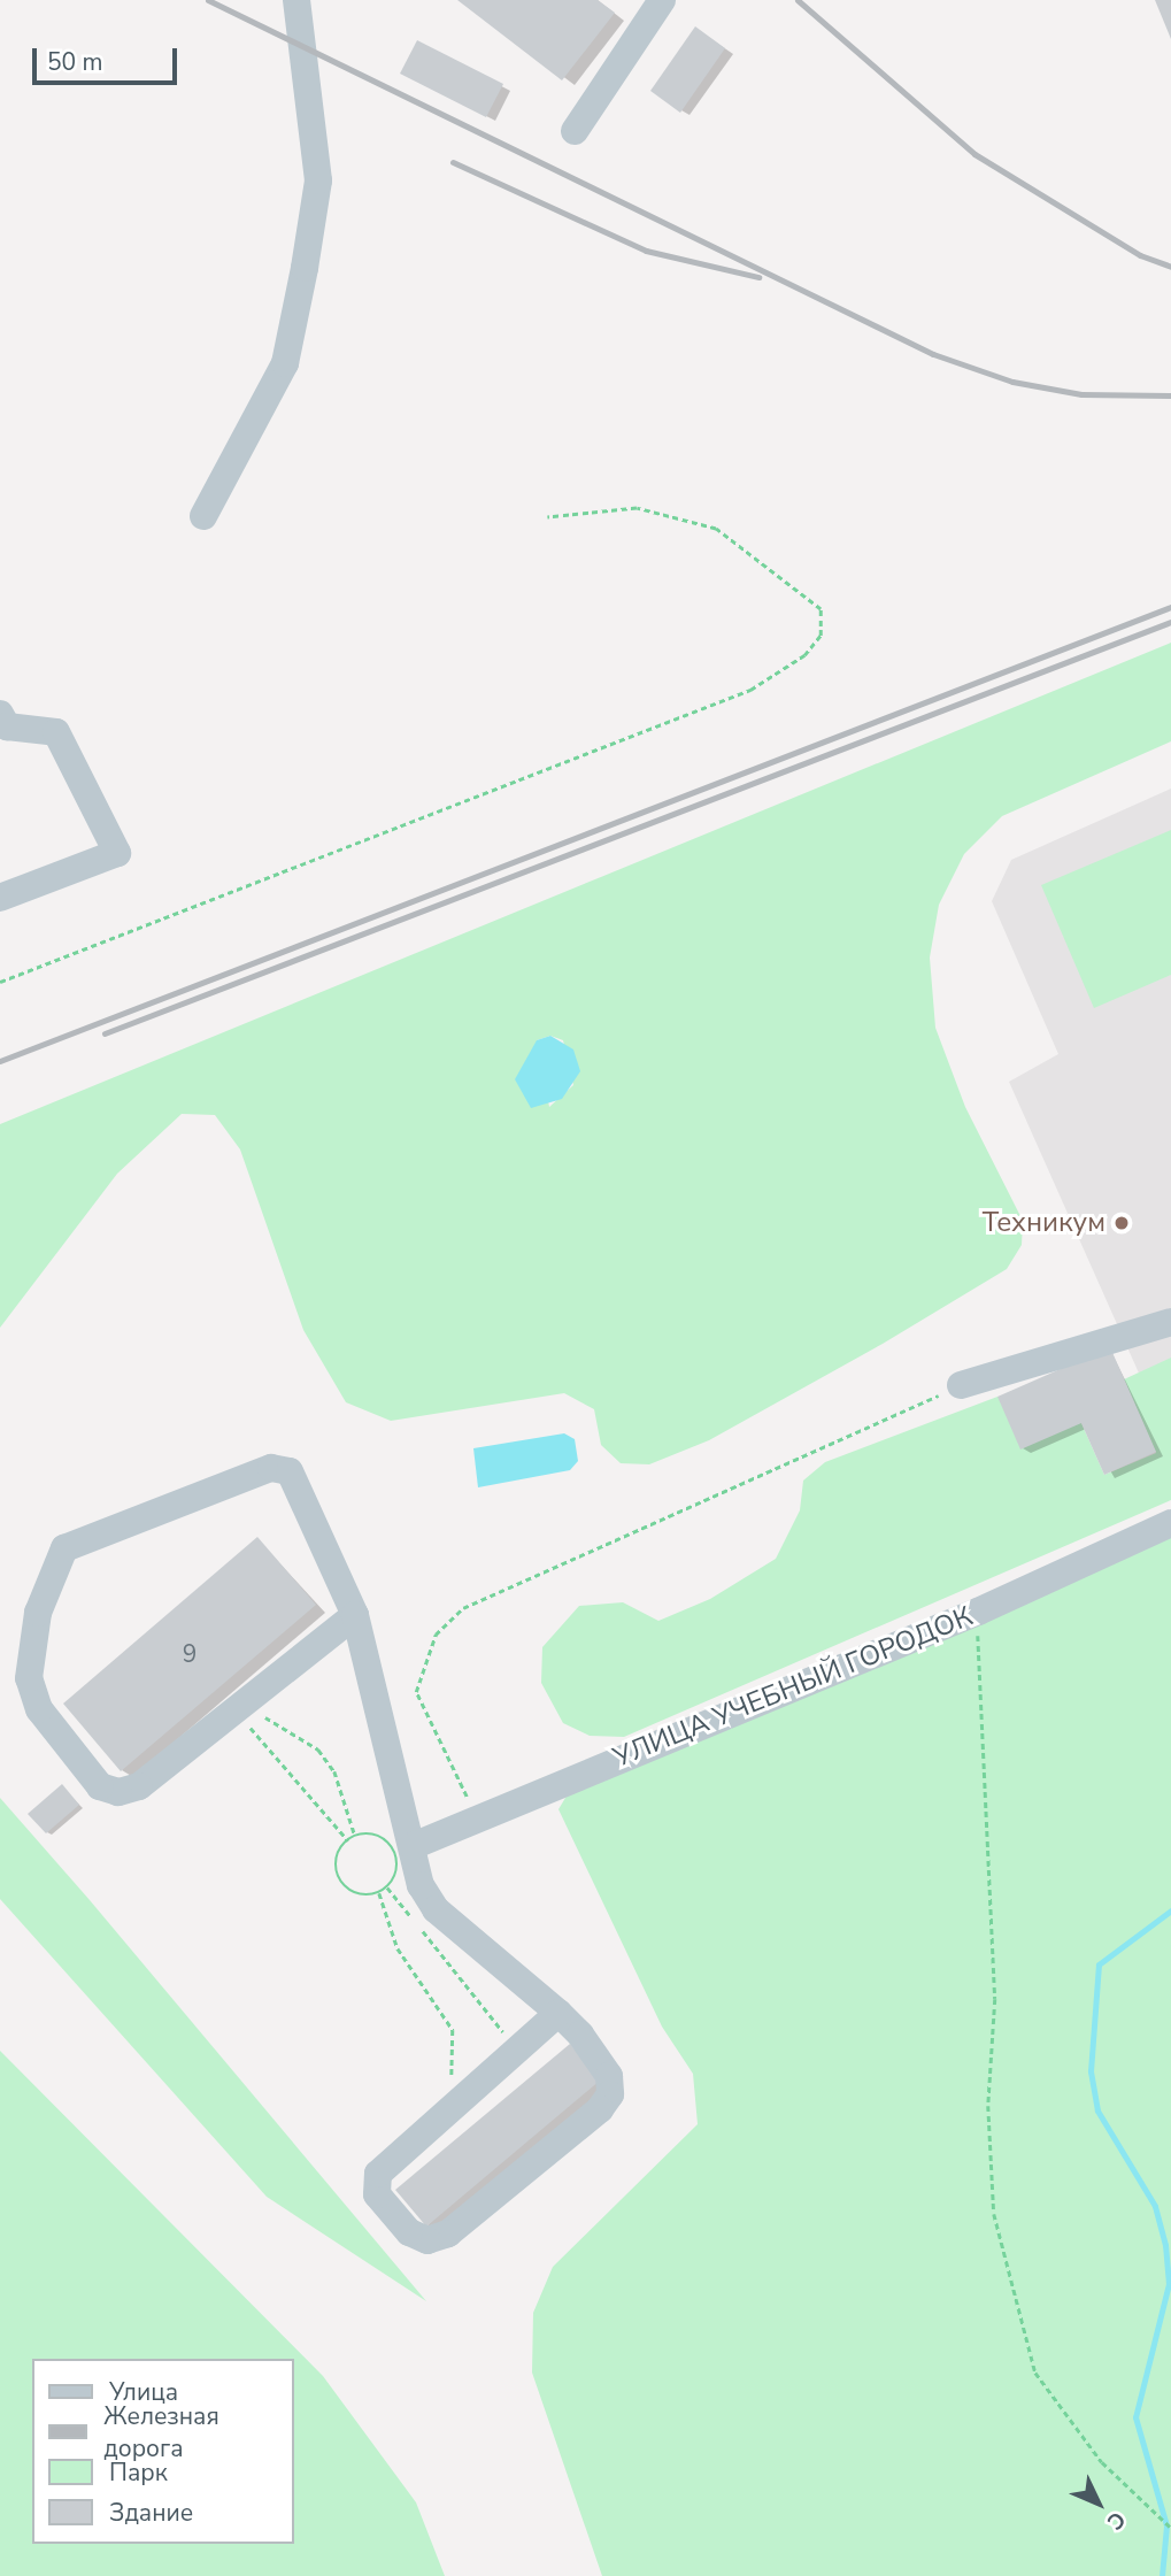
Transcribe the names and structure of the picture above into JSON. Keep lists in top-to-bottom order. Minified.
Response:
{"streets":{"street":["УЛИЦА УЧЕБНЫЙ ГОРОДОК"]},"places":["Техникум"],"house_numbers":["9"],"legend":["Улица","Железная дорога","Парк","Здание"],"scale_bar":"50 m","north":"bottom right"}
